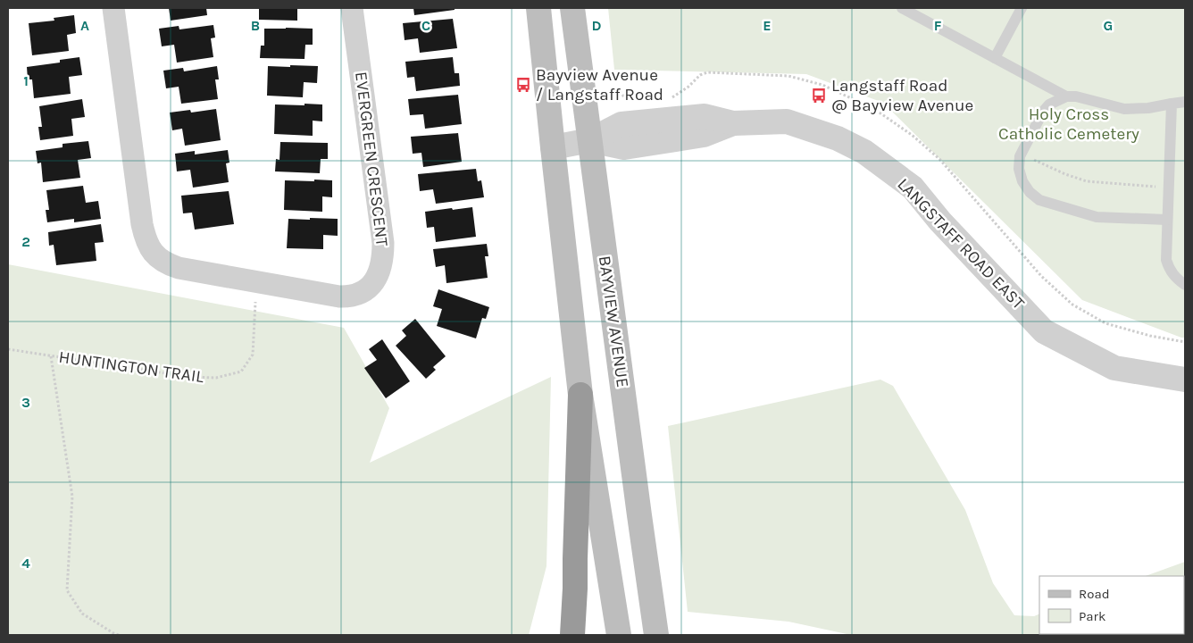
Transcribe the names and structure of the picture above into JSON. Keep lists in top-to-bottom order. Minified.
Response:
{"streets":{"main road":["BAYVIEW AVENUE"],"street":["EVERGREEN CRESCENT","LANGSTAFF ROAD EAST"],"path":["HUNTINGTON TRAIL"]},"crossings":[["EVERGREEN CRESCENT","HUNTINGTON TRAIL"],["LANGSTAFF ROAD EAST","BAYVIEW AVENUE"]],"parks":["Holy Cross Catholic Cemetery"],"places":{"bus stop":["Bayview Avenue / Langstaff Road","Langstaff Road @ Bayview Avenue"]},"legend":["Road","Park"],"grid":{"columns":["A","B","C","D","E","F","G"],"rows":["1","2","3","4"]}}
